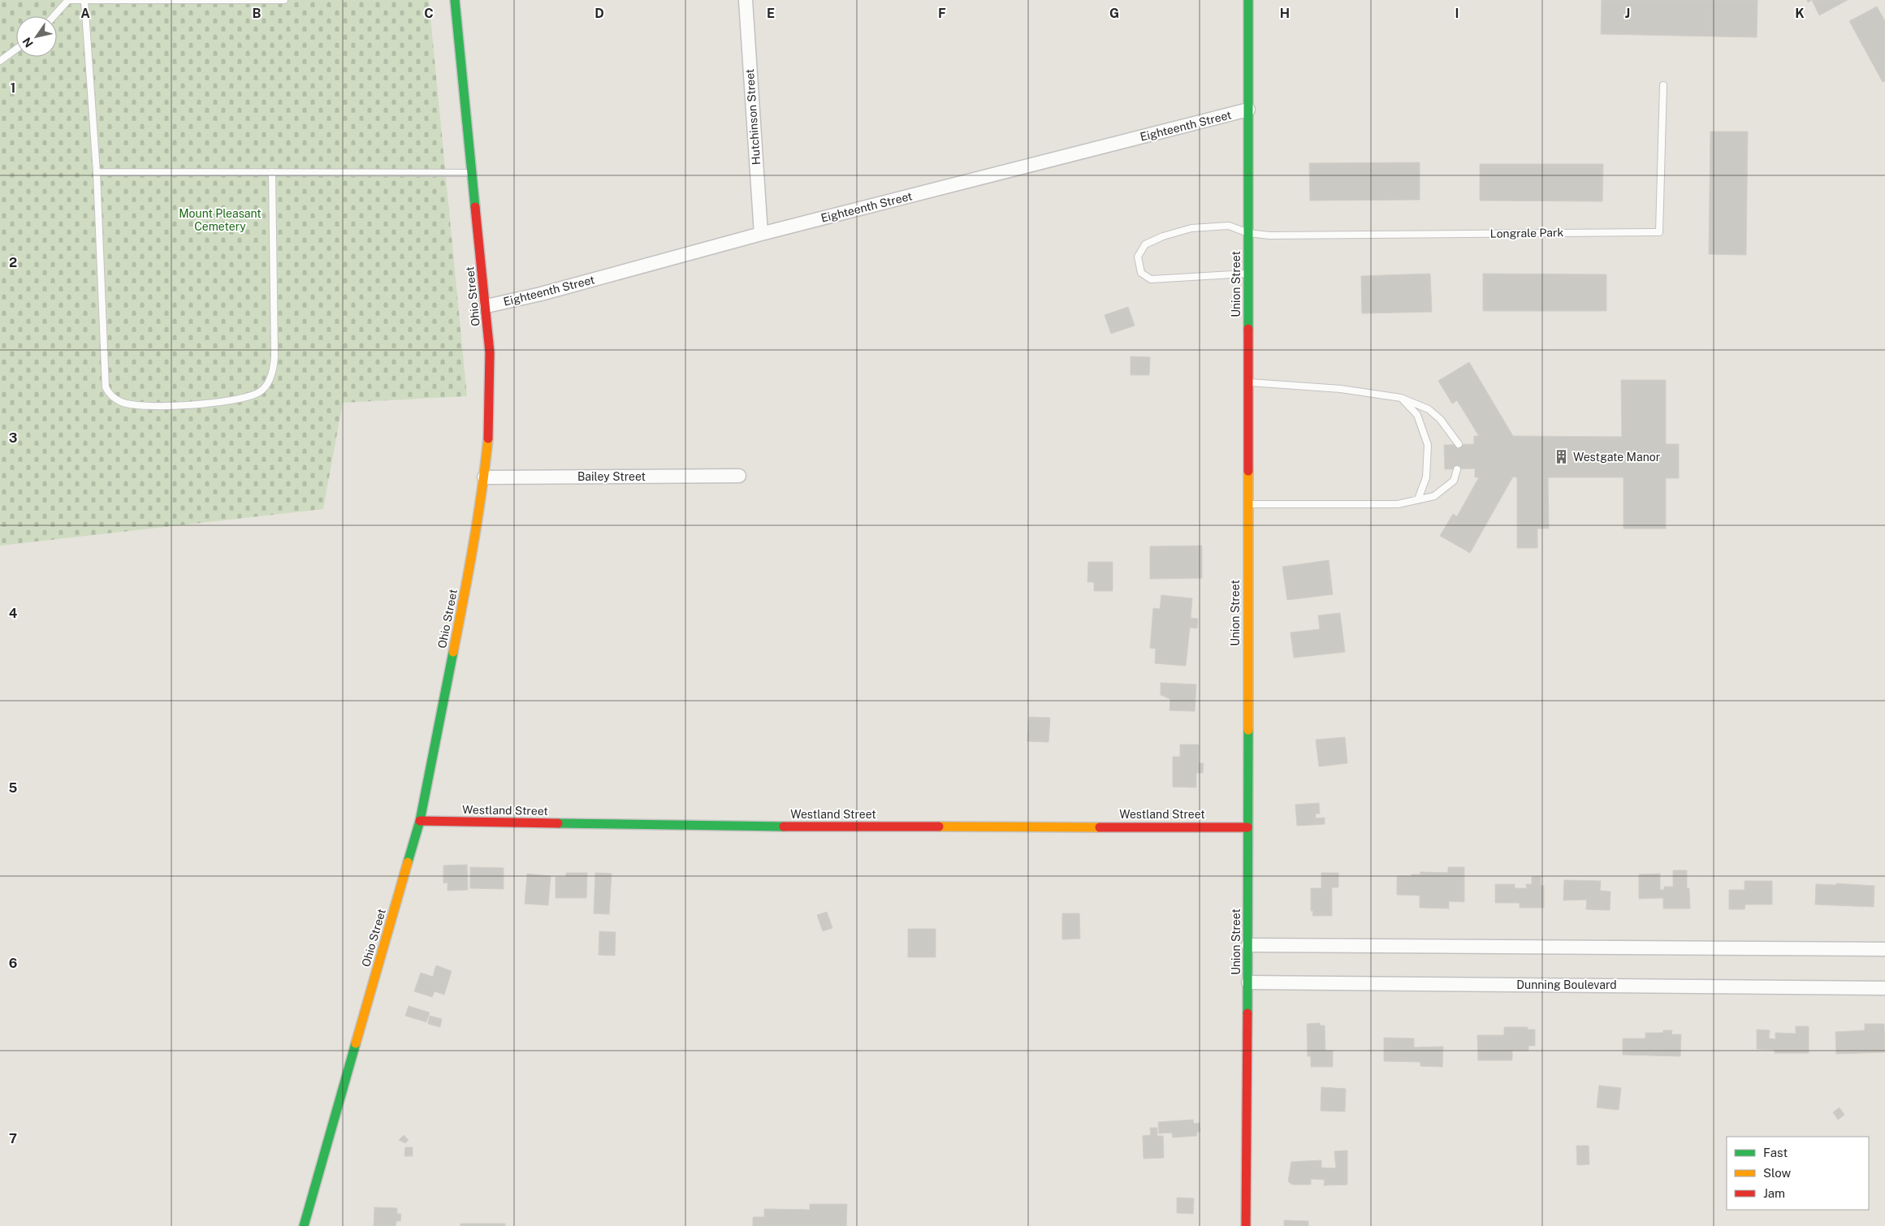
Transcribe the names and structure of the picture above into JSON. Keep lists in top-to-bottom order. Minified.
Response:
{"streets":{"street":["Hutchinson Street","Eighteenth Street","Union Street","Ohio Street","Bailey Street","Westland Street","Dunning Boulevard"],"lane":["Longrale Park"]},"crossings":[["Hutchinson Street","Eighteenth Street"],["Eighteenth Street","Union Street"],["Eighteenth Street","Ohio Street"],["Longrale Park","Union Street"],["Union Street","Westland Street"],["Union Street","Dunning Boulevard"],["Ohio Street","Bailey Street"],["Ohio Street","Westland Street"]],"parks":["Mount Pleasant Cemetery"],"places":{"building":["Westgate Manor"]},"legend":["Fast","Slow","Jam"],"north":"bottom left","grid":{"columns":["A","B","C","D","E","F","G","H","I","J","K"],"rows":["1","2","3","4","5","6","7"]}}
